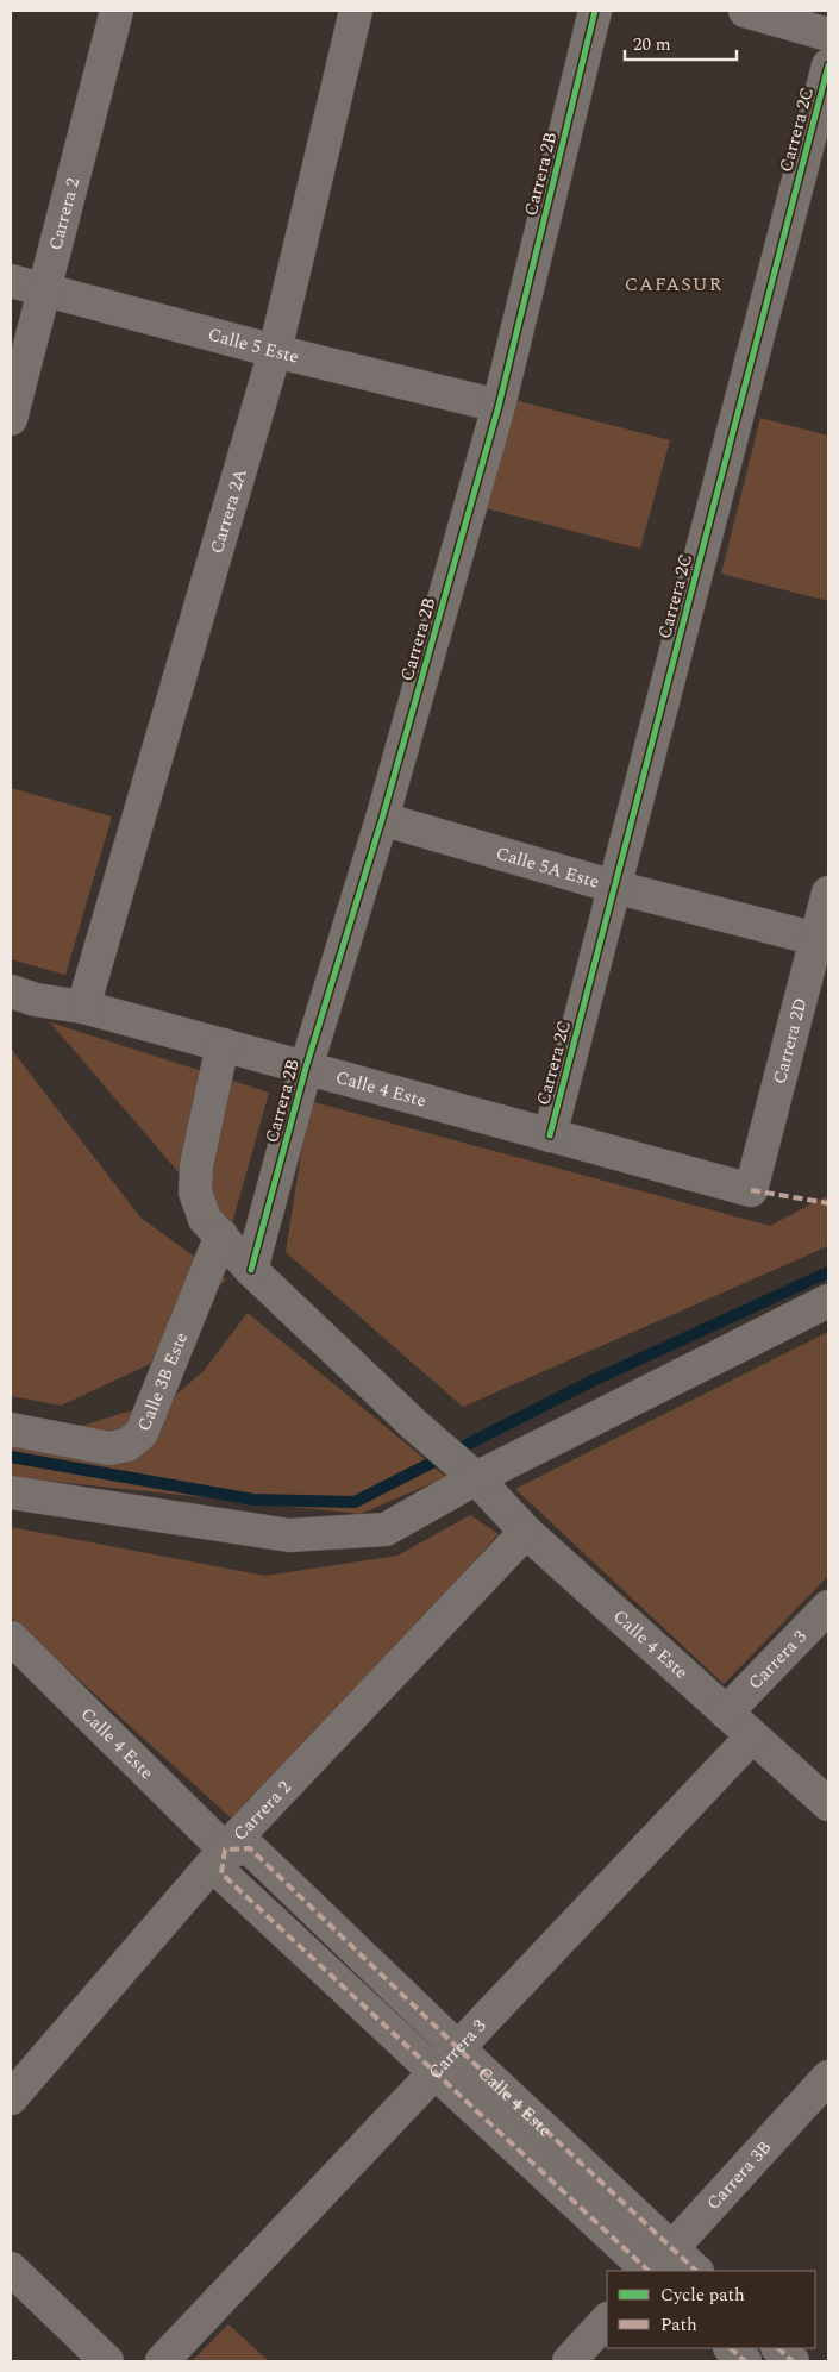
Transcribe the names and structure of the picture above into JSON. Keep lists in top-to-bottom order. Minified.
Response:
{"streets":{"street":["Carrera 2C","Carrera 2B","Carrera 2","Calle 5 Este","Carrera 2A","Calle 5A Este","Carrera 2D","Calle 4 Este","Calle 3B Este","Carrera 3","Carrera 3B"]},"crossings":[["Carrera 2C","Calle 5A Este"],["Carrera 2C","Calle 4 Este"],["Carrera 2B","Calle 5 Este"],["Carrera 2B","Calle 5A Este"],["Carrera 2B","Calle 4 Este"],["Carrera 2","Calle 5 Este"],["Carrera 2","Calle 4 Este"],["Calle 5 Este","Carrera 2A"],["Carrera 2A","Calle 4 Este"],["Calle 5A Este","Carrera 2D"],["Carrera 2D","Calle 4 Este"],["Calle 4 Este","Calle 3B Este"],["Calle 4 Este","Carrera 3"],["Calle 4 Este","Carrera 3B"]],"districts":["CAFASUR"],"legend":["Cycle path","Path"],"scale_bar":"20 m"}
